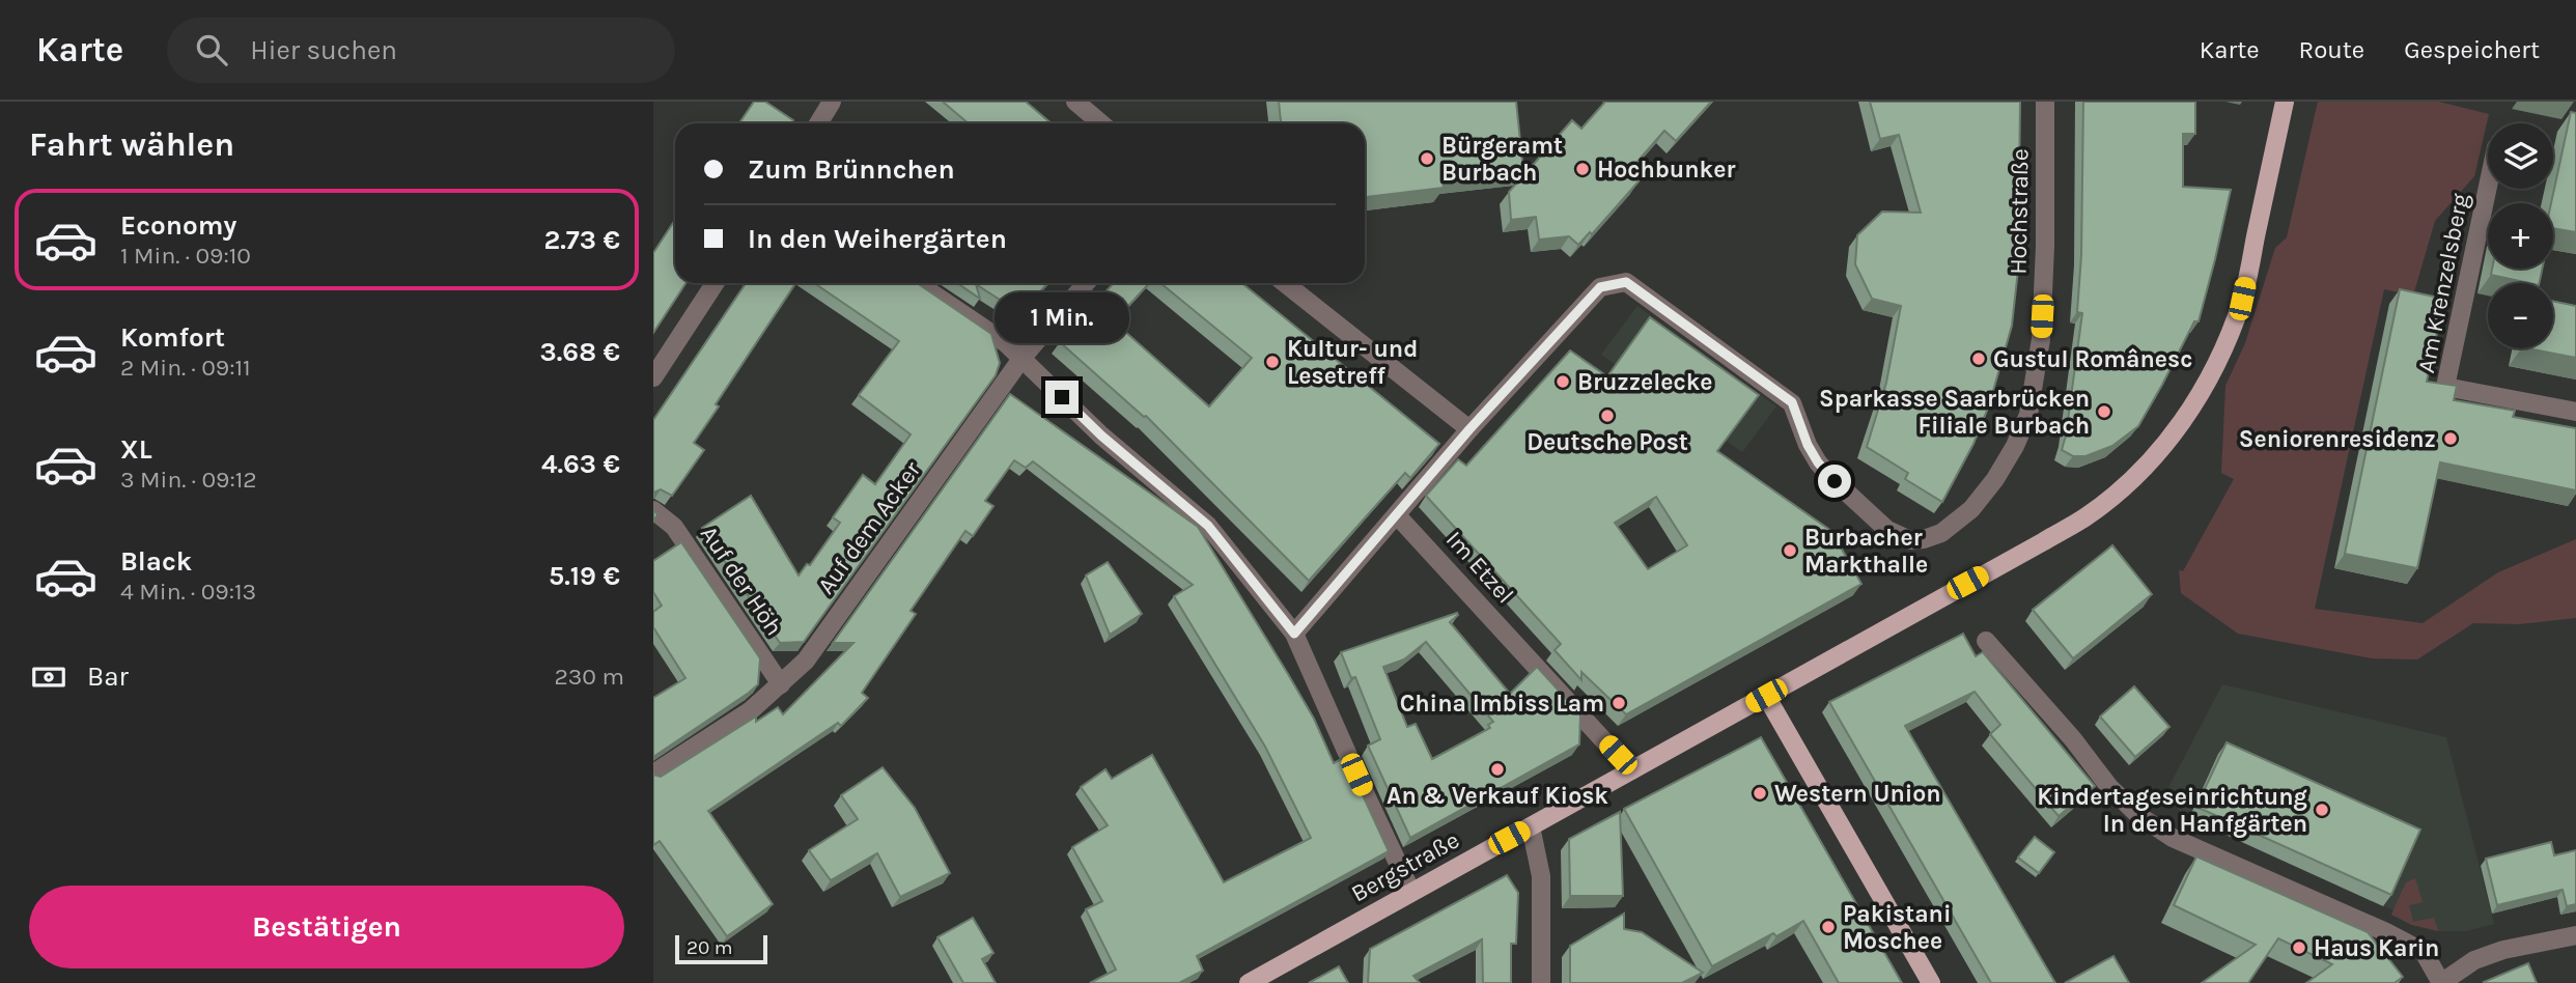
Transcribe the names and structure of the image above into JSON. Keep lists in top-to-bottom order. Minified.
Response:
{"streets":{"main road":["Bergstraße"],"street":["Hochstraße","Am Krenzelsberg","Auf dem Acker","Im Etzel","Auf der Höh"]},"crossings":[["Auf dem Acker","Auf der Höh"],["Im Etzel","Bergstraße"]],"places":["Bürgeramt Burbach","Hochbunker","Gustul Românesc","Kultur- und Lesetreff","Bruzzelecke","Sparkasse Saarbrücken Filiale Burbach","Deutsche Post","Seniorenresidenz","Burbacher Markthalle","China Imbiss Lam","An & Verkauf Kiosk","Western Union","Kindertageseinrichtung In den Hanfgärten","Pakistani Moschee","Haus Karin"],"scale_bar":"20 m","page":{"header":"Karte","search":"Hier suchen","nav":["Karte","Route","Gespeichert"],"heading":"Fahrt wählen","map_buttons":["+","−"],"banner":["Zum Brünnchen","In den Weihergärten"],"list":[{"name":"Economy","note":"1 Min. · 09:10","value":"2.73 €"},{"name":"Komfort","note":"2 Min. · 09:11","value":"3.68 €"},{"name":"XL","note":"3 Min. · 09:12","value":"4.63 €"},{"name":"Black","note":"4 Min. · 09:13","value":"5.19 €"}],"bubble":"1 Min.","pay":["Bar","230 m"],"buttons":"Bestätigen","scale":"20 m"}}
